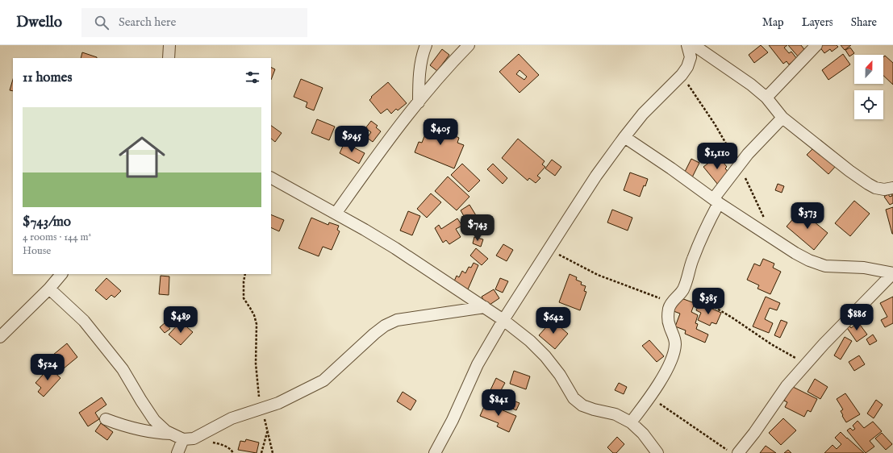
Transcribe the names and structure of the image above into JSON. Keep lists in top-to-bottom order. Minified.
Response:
{"north":"top","page":{"header":"Dwello","search":"Search here","nav":["Map","Layers","Share"],"heading":"11 homes","list":[{"name":"$743/mo","note":"4 rooms · 144 m² · House"}],"price":["$405","$945","$1,110","$373","$743","$385","$886","$489","$642","$524","$841"]}}
